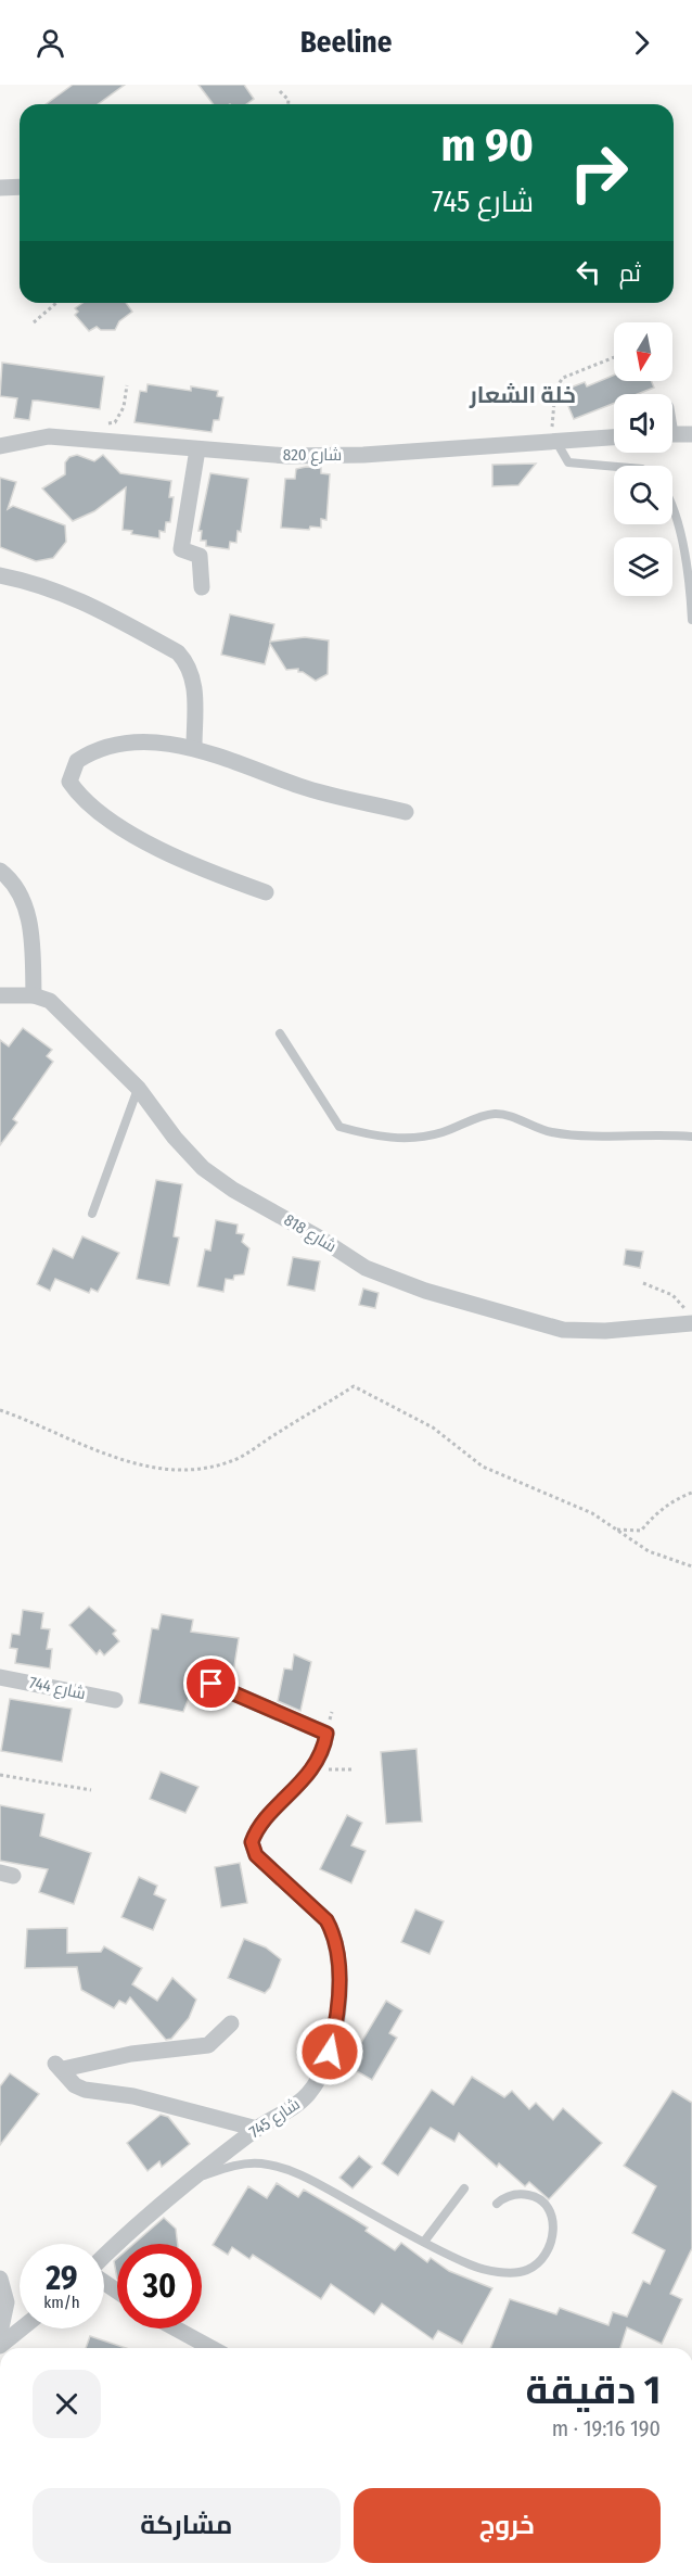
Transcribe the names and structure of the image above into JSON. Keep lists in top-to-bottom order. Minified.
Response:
{"streets":{"street":["شارع 820","شارع 818","شارع 744","شارع 745"]},"districts":["خلة الشعار"],"north":"bottom","page":{"header":"Beeline","turn":["90 m","شارع 745"],"then":"ثم","speed":"29 km/h","limit":"30","heading":["1 دقيقة","190 m · 19:16"],"buttons":["خروج","مشاركة"]}}
